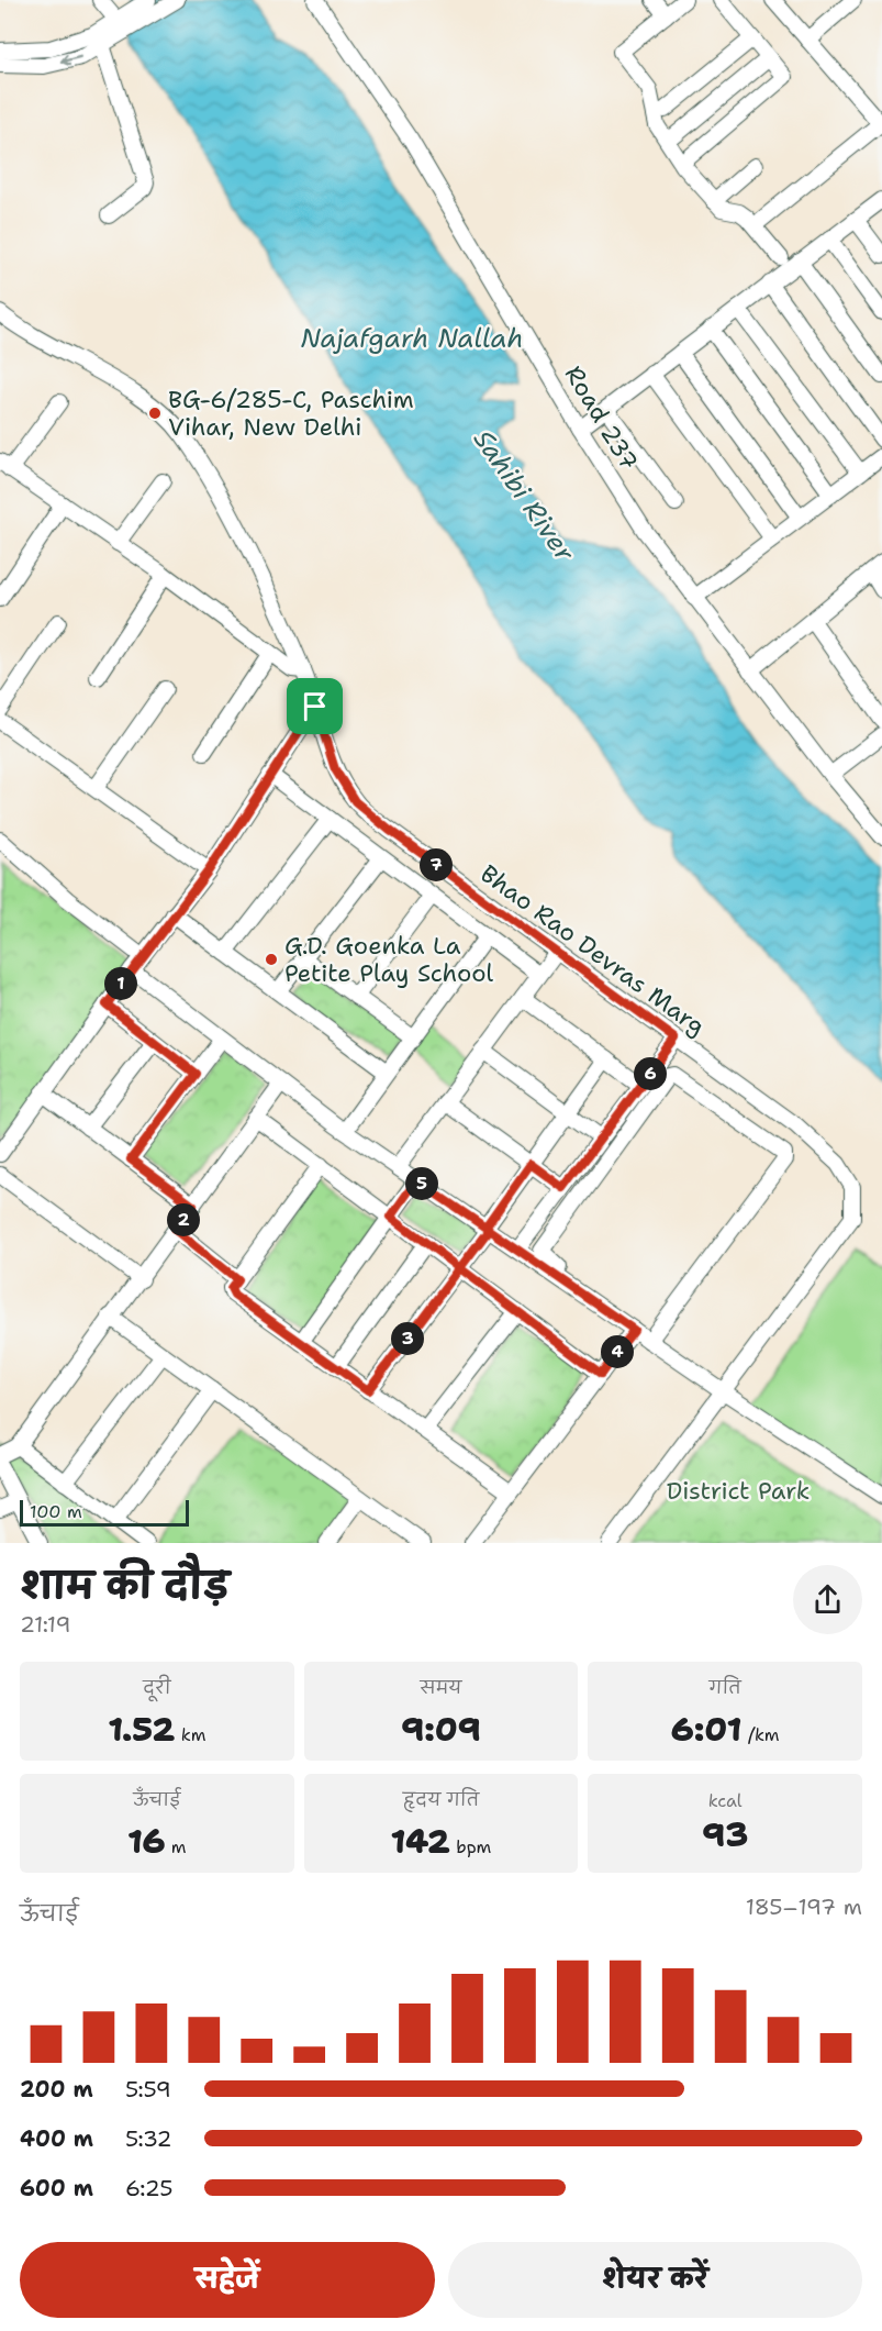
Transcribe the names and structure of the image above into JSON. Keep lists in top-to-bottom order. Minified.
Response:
{"streets":{"street":["Road 237","Bhao Rao Devras Marg"]},"water":["Najafgarh Nallah","Sahibi River"],"parks":["District Park"],"places":["BG-6/285-C, Paschim Vihar, New Delhi","G.D. Goenka La Petite Play School"],"scale_bar":"100 m","page":{"pins":["7","1","6","5","2","3","4"],"scale":"100 m","heading":["शाम की दौड़","21:19"],"stats":[["दूरी","1.52 km"],["समय","9:09"],["गति","6:01 /km"],["ऊँचाई","16 m"],["हृदय गति","142 bpm"],["kcal","93"]],"chart":["ऊँचाई","185–197 m"],"list":[{"name":"200 m","note":"5:59"},{"name":"400 m","note":"5:32"},{"name":"600 m","note":"6:25"}],"buttons":["सहेजें","शेयर करें"]}}
